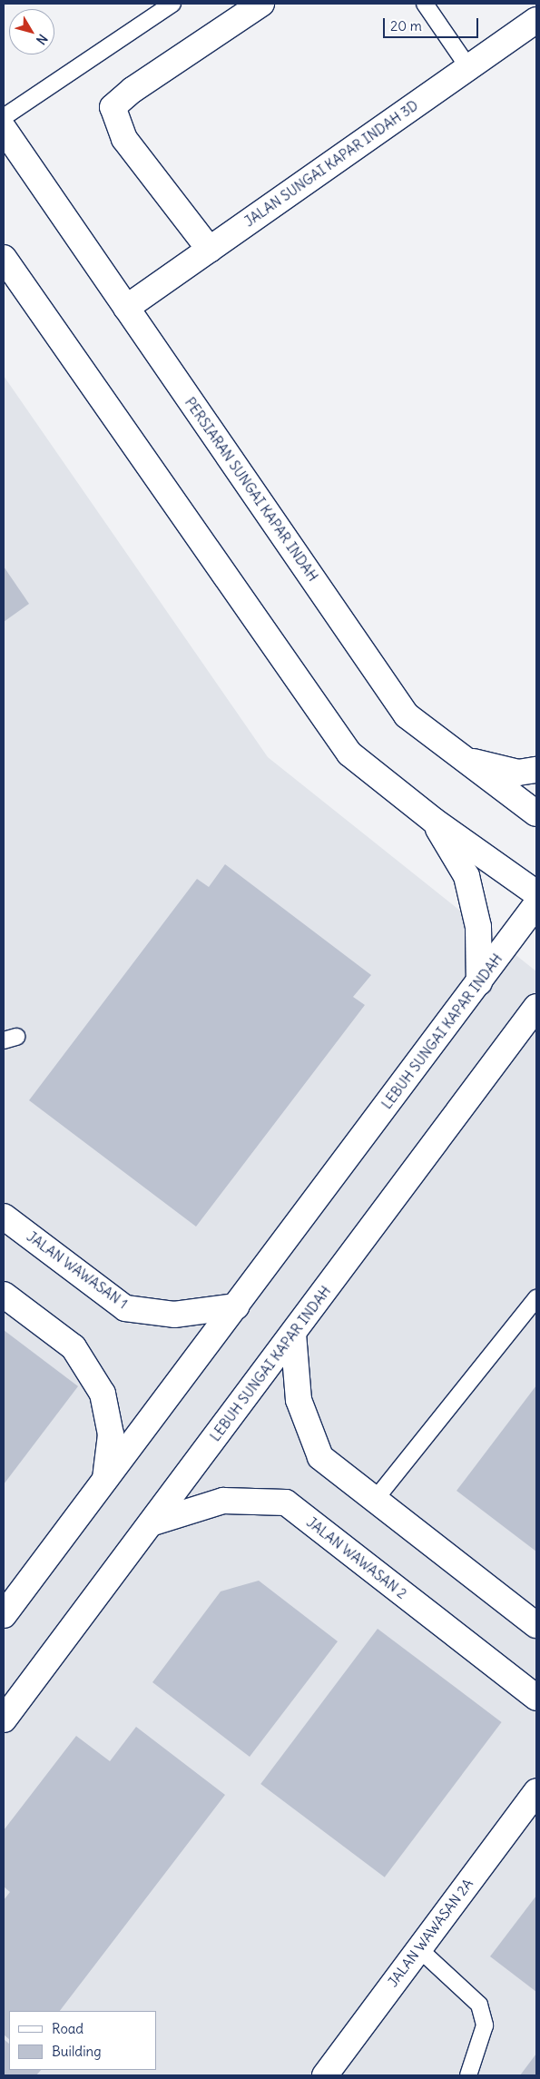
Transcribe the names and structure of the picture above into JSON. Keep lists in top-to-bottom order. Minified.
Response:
{"streets":{"street":["JALAN SUNGAI KAPAR INDAH 3D","PERSIARAN SUNGAI KAPAR INDAH","LEBUH SUNGAI KAPAR INDAH","JALAN WAWASAN 1","JALAN WAWASAN 2","JALAN WAWASAN 2A"]},"crossings":[["JALAN SUNGAI KAPAR INDAH 3D","PERSIARAN SUNGAI KAPAR INDAH"],["LEBUH SUNGAI KAPAR INDAH","JALAN WAWASAN 1"],["LEBUH SUNGAI KAPAR INDAH","JALAN WAWASAN 2"]],"legend":["Road","Building"],"scale_bar":"20 m","north":"bottom right"}
